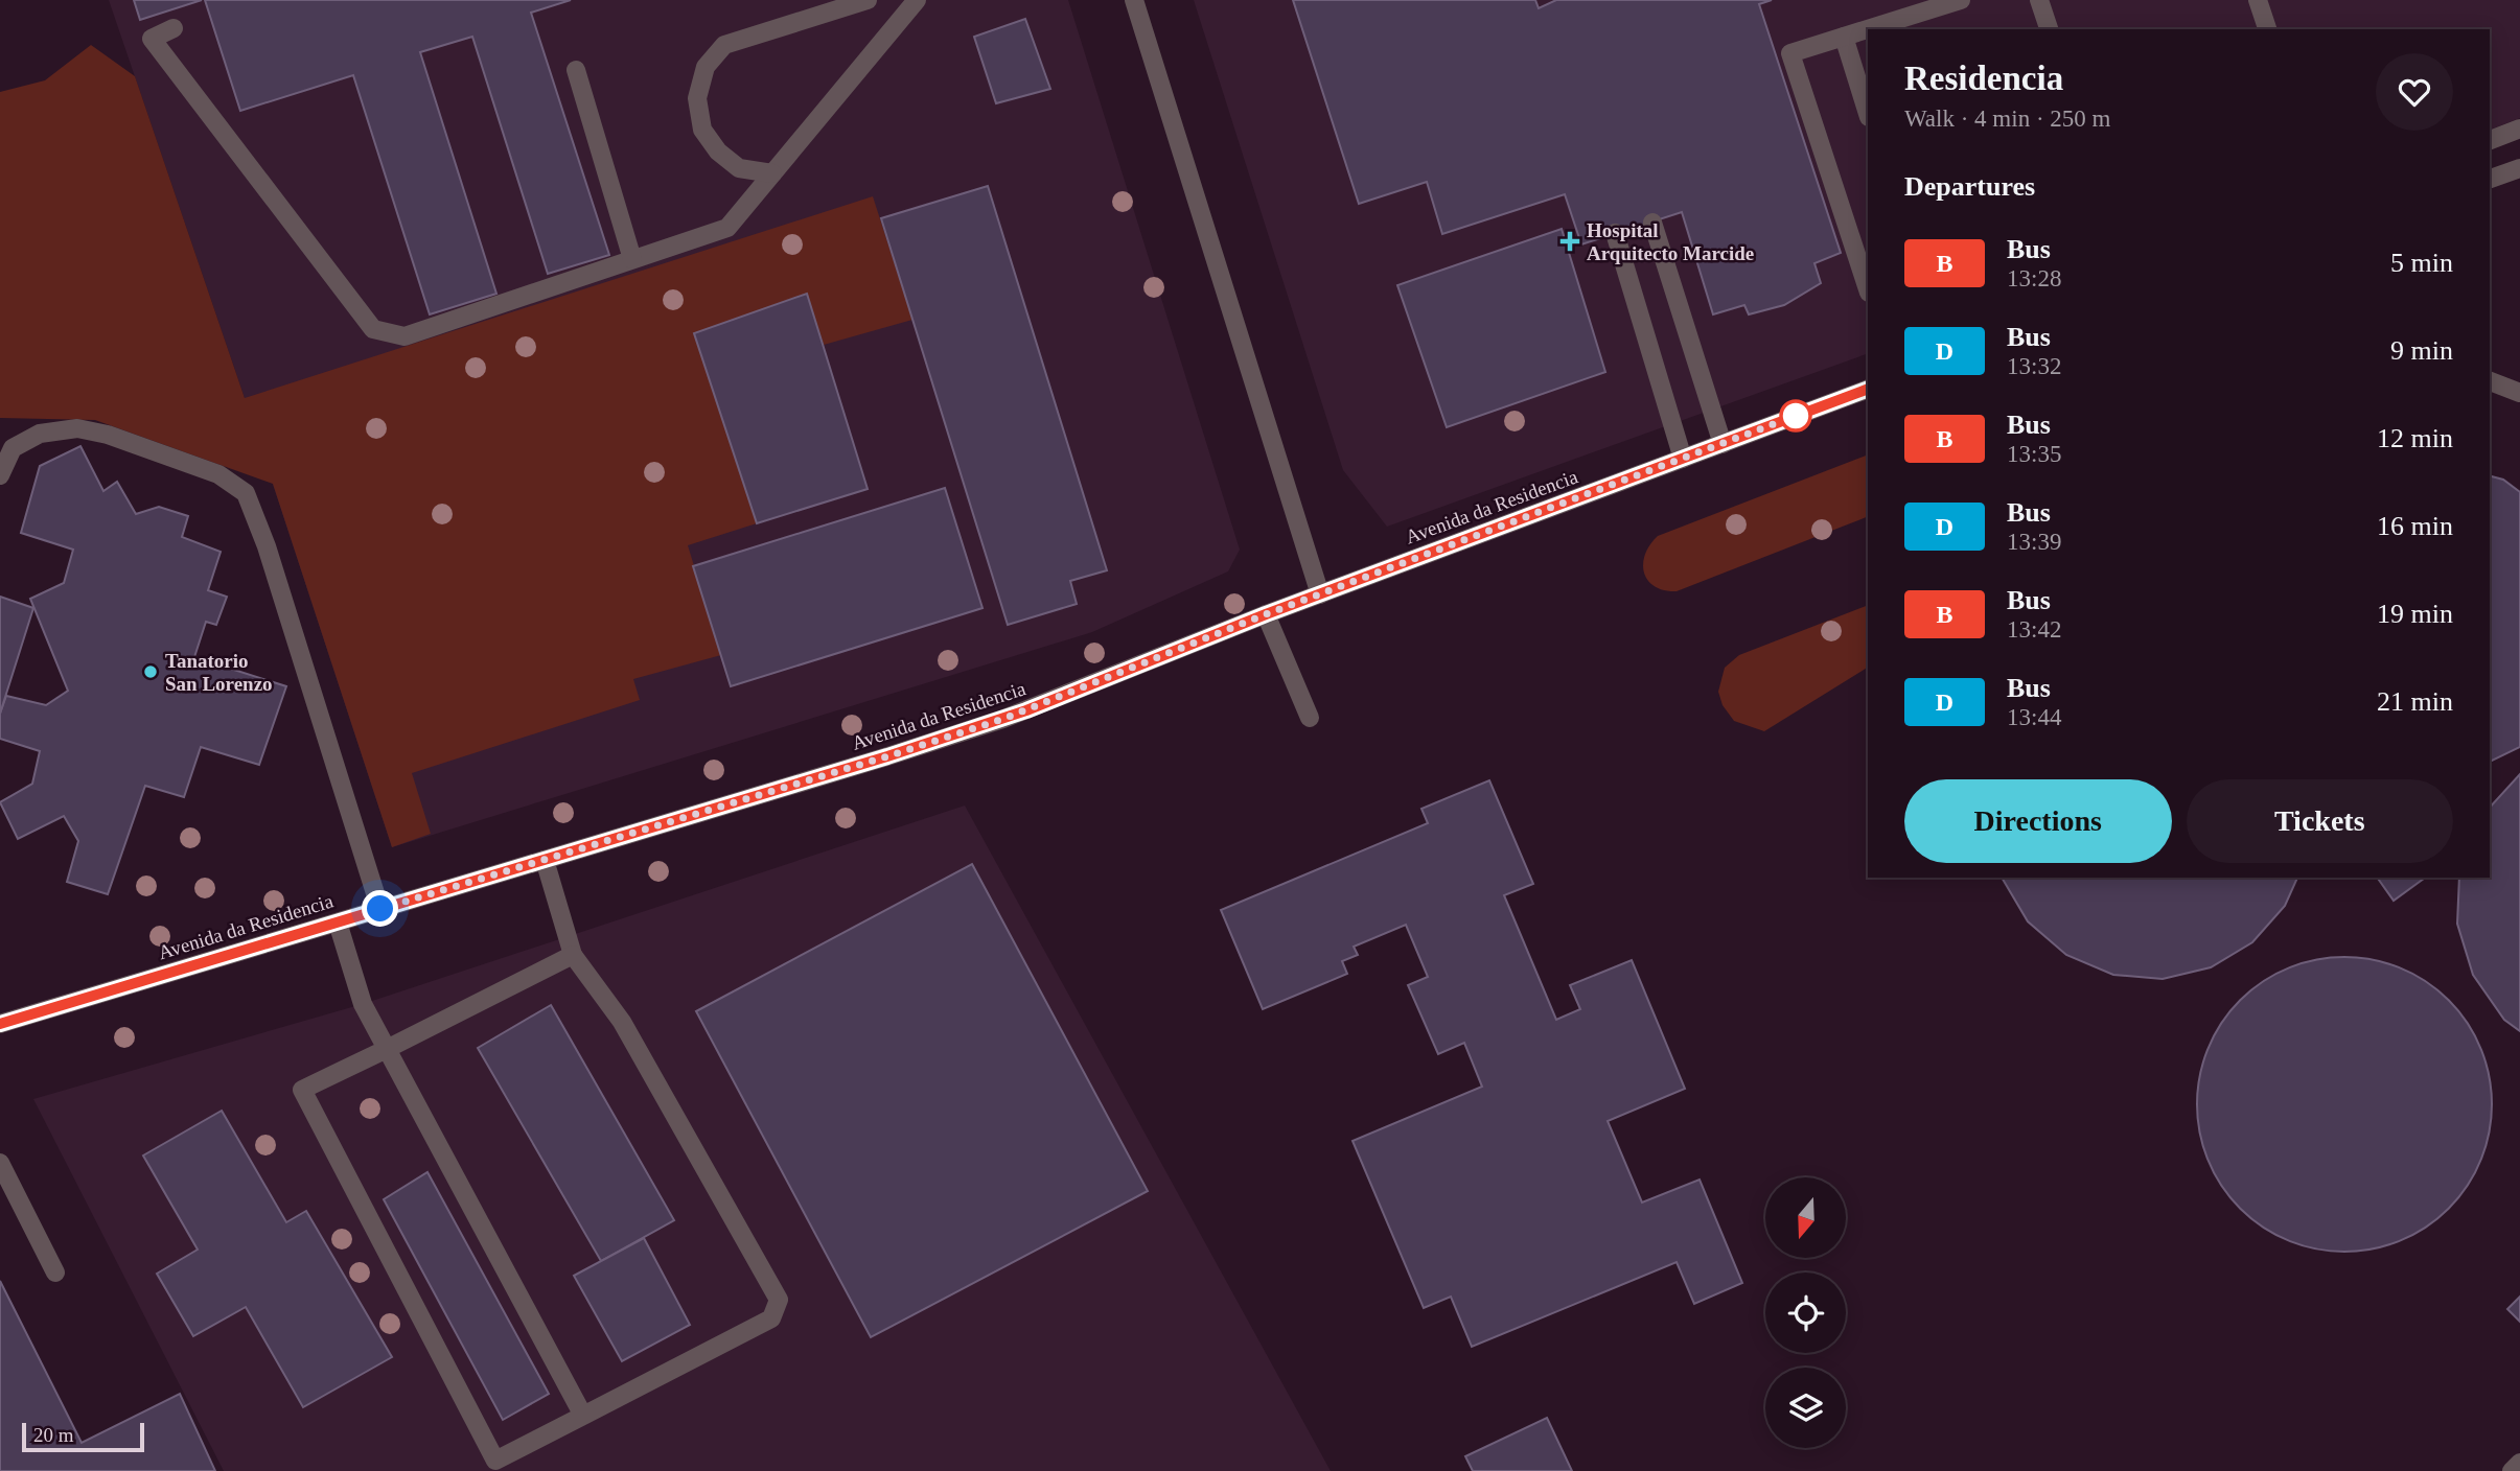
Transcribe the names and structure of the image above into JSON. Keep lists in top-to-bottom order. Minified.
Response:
{"streets":{"street":["Avenida da Residencia"]},"places":{"health":["Hospital Arquitecto Marcide"],"other":["Tanatorio San Lorenzo"]},"lines":["bus line B"],"scale_bar":"20 m","north":"bottom","page":{"heading":[["Residencia","Walk · 4 min · 250 m"],"Departures"],"list":[{"mark":"B","name":"Bus","note":"13:28","value":"5 min"},{"mark":"D","name":"Bus","note":"13:32","value":"9 min"},{"mark":"B","name":"Bus","note":"13:35","value":"12 min"},{"mark":"D","name":"Bus","note":"13:39","value":"16 min"},{"mark":"B","name":"Bus","note":"13:42","value":"19 min"},{"mark":"D","name":"Bus","note":"13:44","value":"21 min"}],"buttons":["Directions","Tickets"],"scale":"20 m"}}
